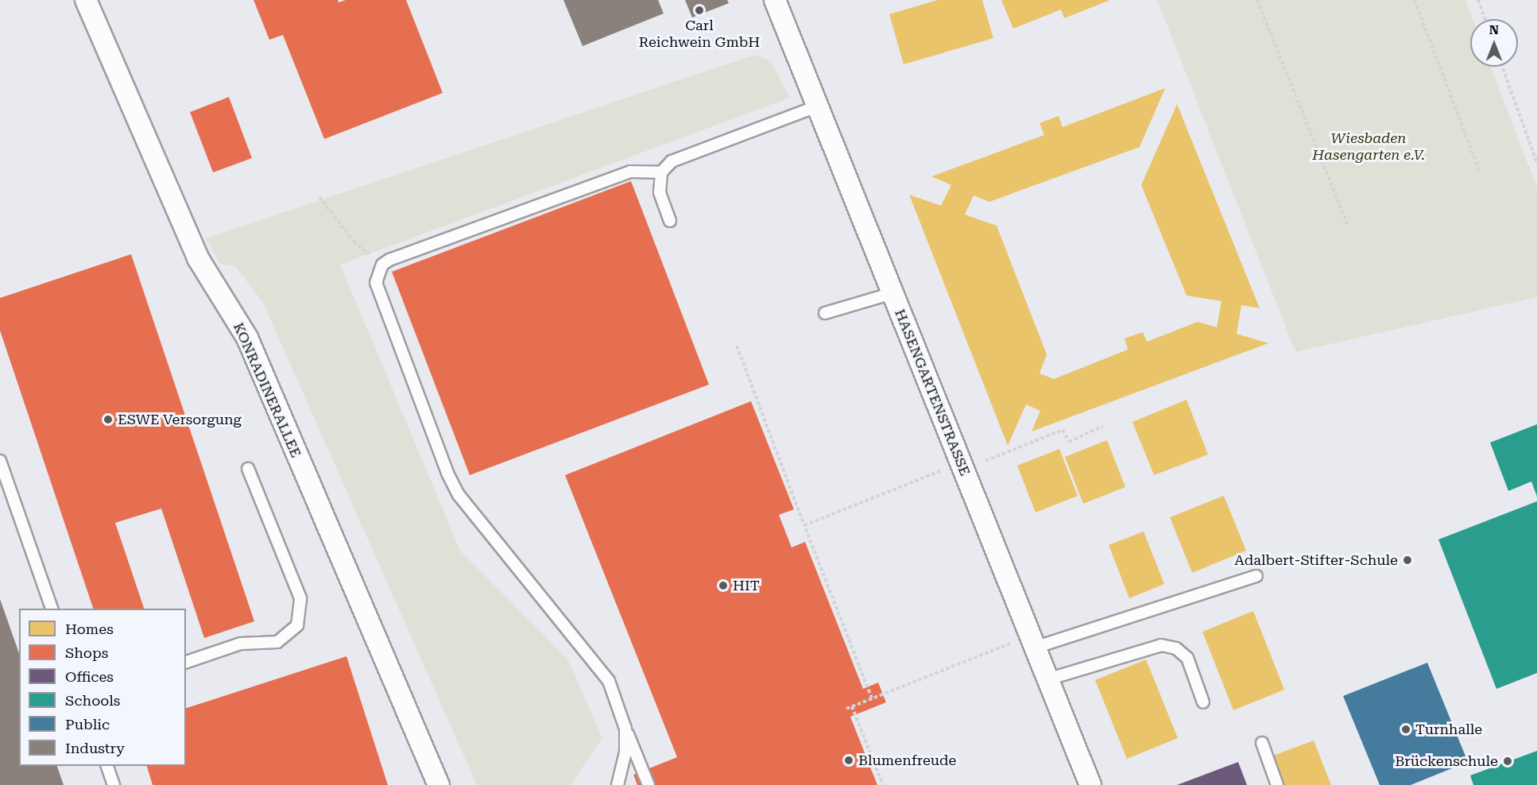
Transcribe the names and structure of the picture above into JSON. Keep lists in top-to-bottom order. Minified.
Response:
{"streets":{"street":["KONRADINERALLEE","HASENGARTENSTRASSE"]},"parks":["Wiesbaden Hasengarten e.V."],"places":["Carl Reichwein GmbH","ESWE Versorgung","Adalbert-Stifter-Schule","HIT","Turnhalle","Blumenfreude","Brückenschule"],"legend":["Homes","Shops","Offices","Schools","Public","Industry"],"north":"top"}
